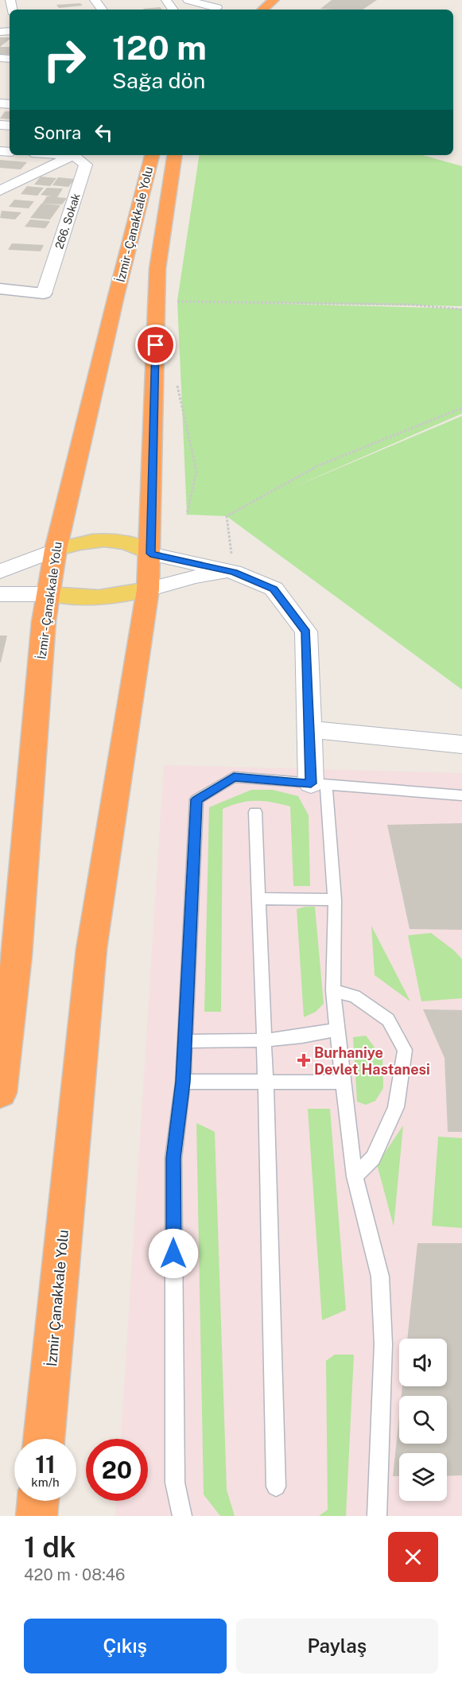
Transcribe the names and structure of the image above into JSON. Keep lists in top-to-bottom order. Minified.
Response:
{"streets":{"highway":["İzmir - Çanakkale Yolu","İzmir Çanakkale Yolu"],"street":["266. Sokak"]},"crossings":[["İzmir - Çanakkale Yolu","İzmir Çanakkale Yolu"]],"places":{"health":["Burhaniye Devlet Hastanesi"]},"page":{"turn":["120 m","Sağa dön"],"then":"Sonra","speed":"11 km/h","limit":"20","heading":["1 dk","420 m · 08:46"],"buttons":["Çıkış","Paylaş"]}}
